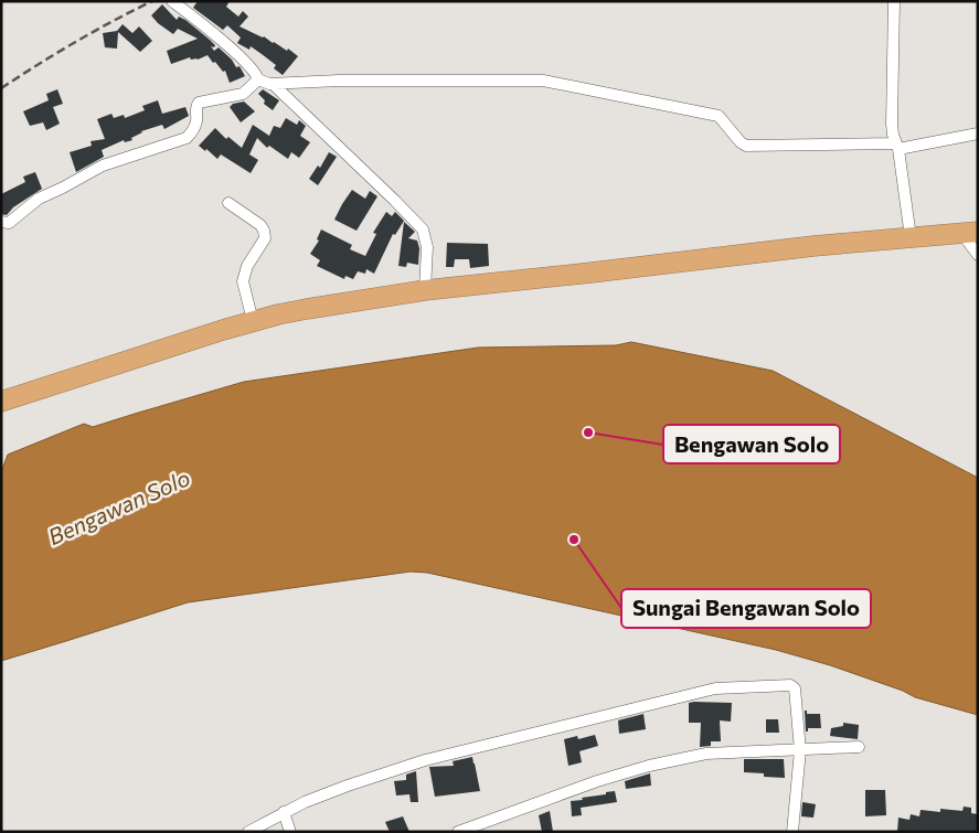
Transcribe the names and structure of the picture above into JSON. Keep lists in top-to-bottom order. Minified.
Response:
{"water":["Bengawan Solo"],"places":["Bengawan Solo","Sungai Bengawan Solo"]}
